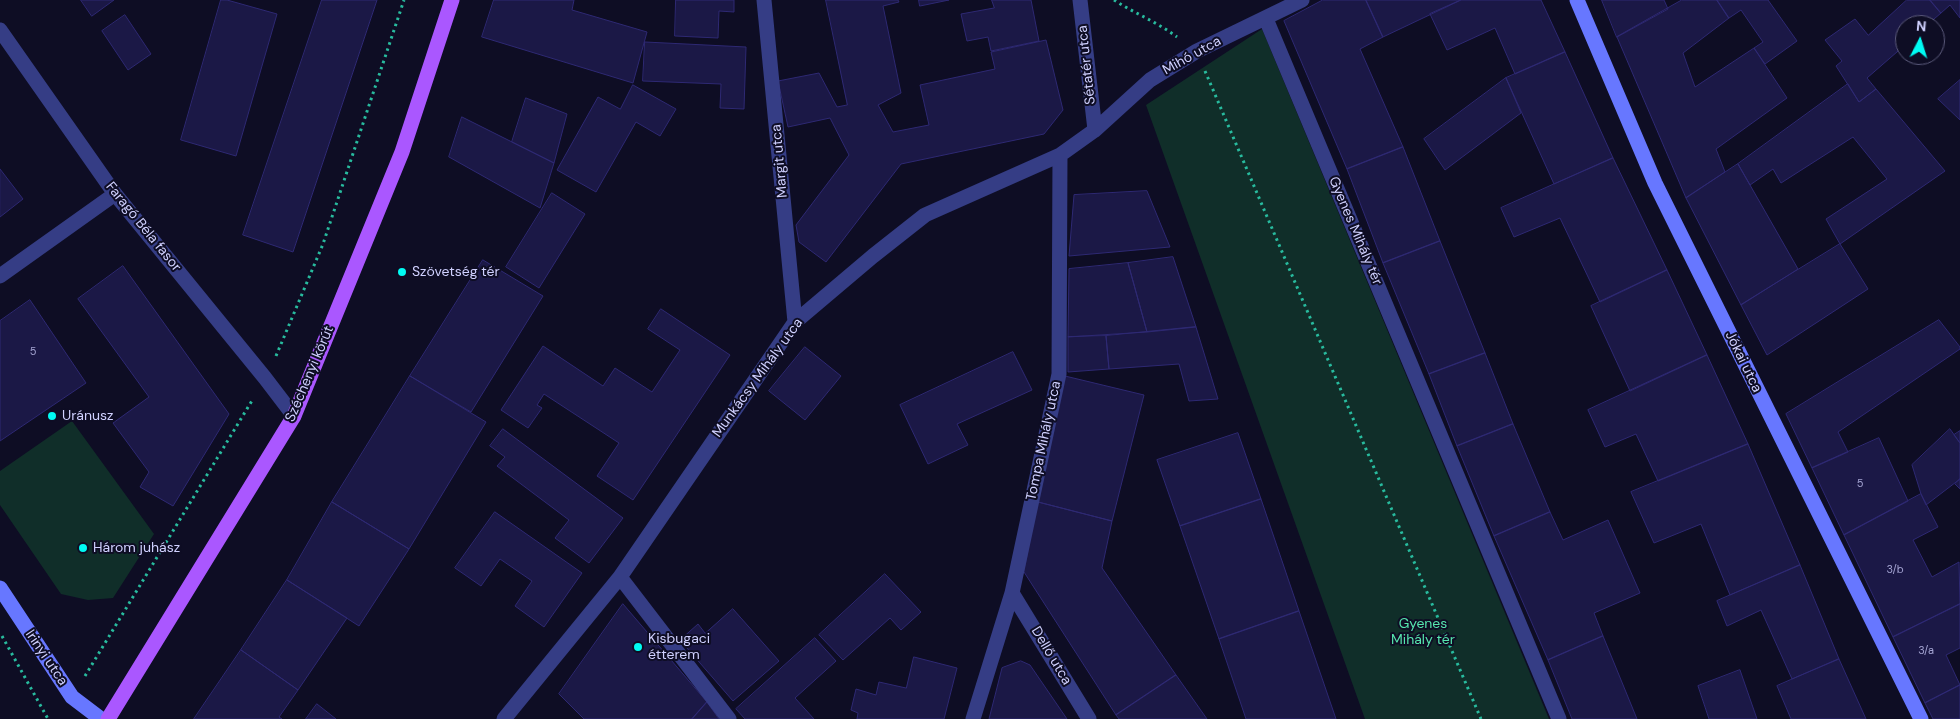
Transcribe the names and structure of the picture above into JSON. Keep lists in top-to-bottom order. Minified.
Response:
{"streets":{"main road":["Széchenyi körút"],"street":["Mihó utca","Sétatér utca","Margit utca","Faragó Béla fasor","Gyenes Mihály tér","Jókai utca","Munkácsy Mihály utca","Tompa Mihály utca","Dellő utca","Irinyi utca"]},"crossings":[["Mihó utca","Sétatér utca"],["Mihó utca","Gyenes Mihály tér"],["Mihó utca","Munkácsy Mihály utca"],["Sétatér utca","Munkácsy Mihály utca"],["Margit utca","Munkácsy Mihály utca"],["Faragó Béla fasor","Széchenyi körút"],["Munkácsy Mihály utca","Tompa Mihály utca"],["Tompa Mihály utca","Dellő utca"]],"parks":["Gyenes Mihály tér"],"places":["Szövetség tér","Uránusz","Három juhász","Kisbugaci étterem"],"house_numbers":["5","5","3/b","3/a"],"north":"top"}
